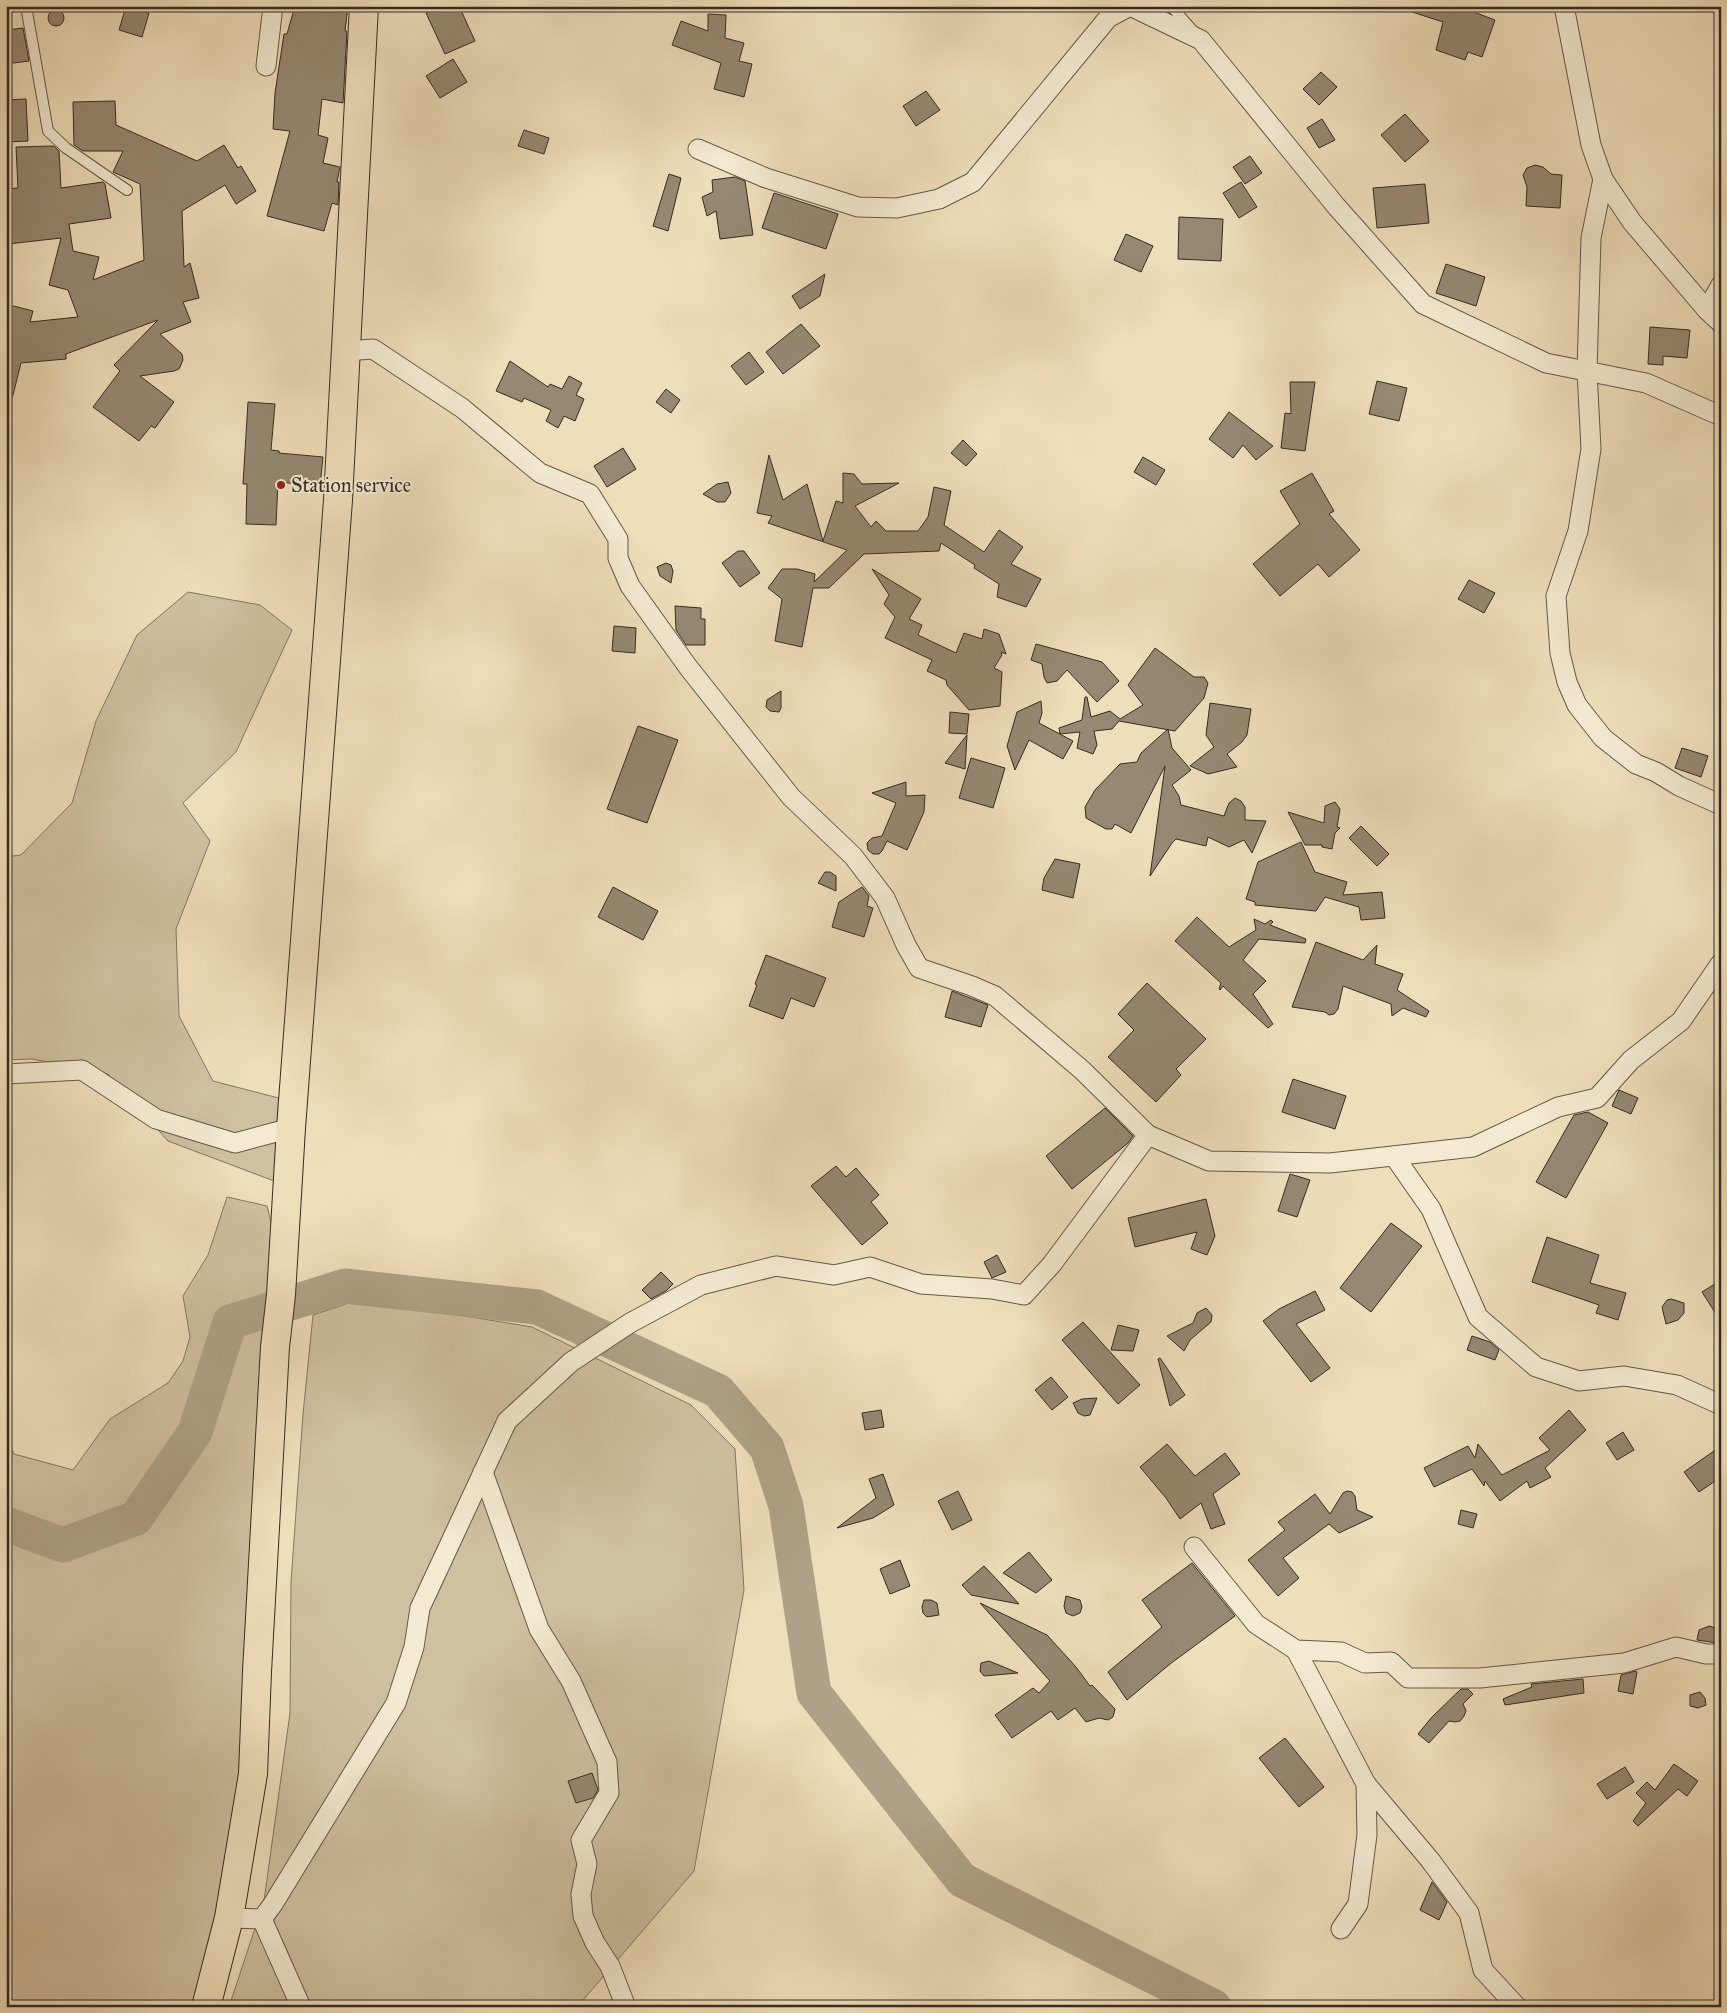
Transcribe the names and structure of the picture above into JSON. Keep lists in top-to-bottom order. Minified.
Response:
{"places":["Station service"]}
